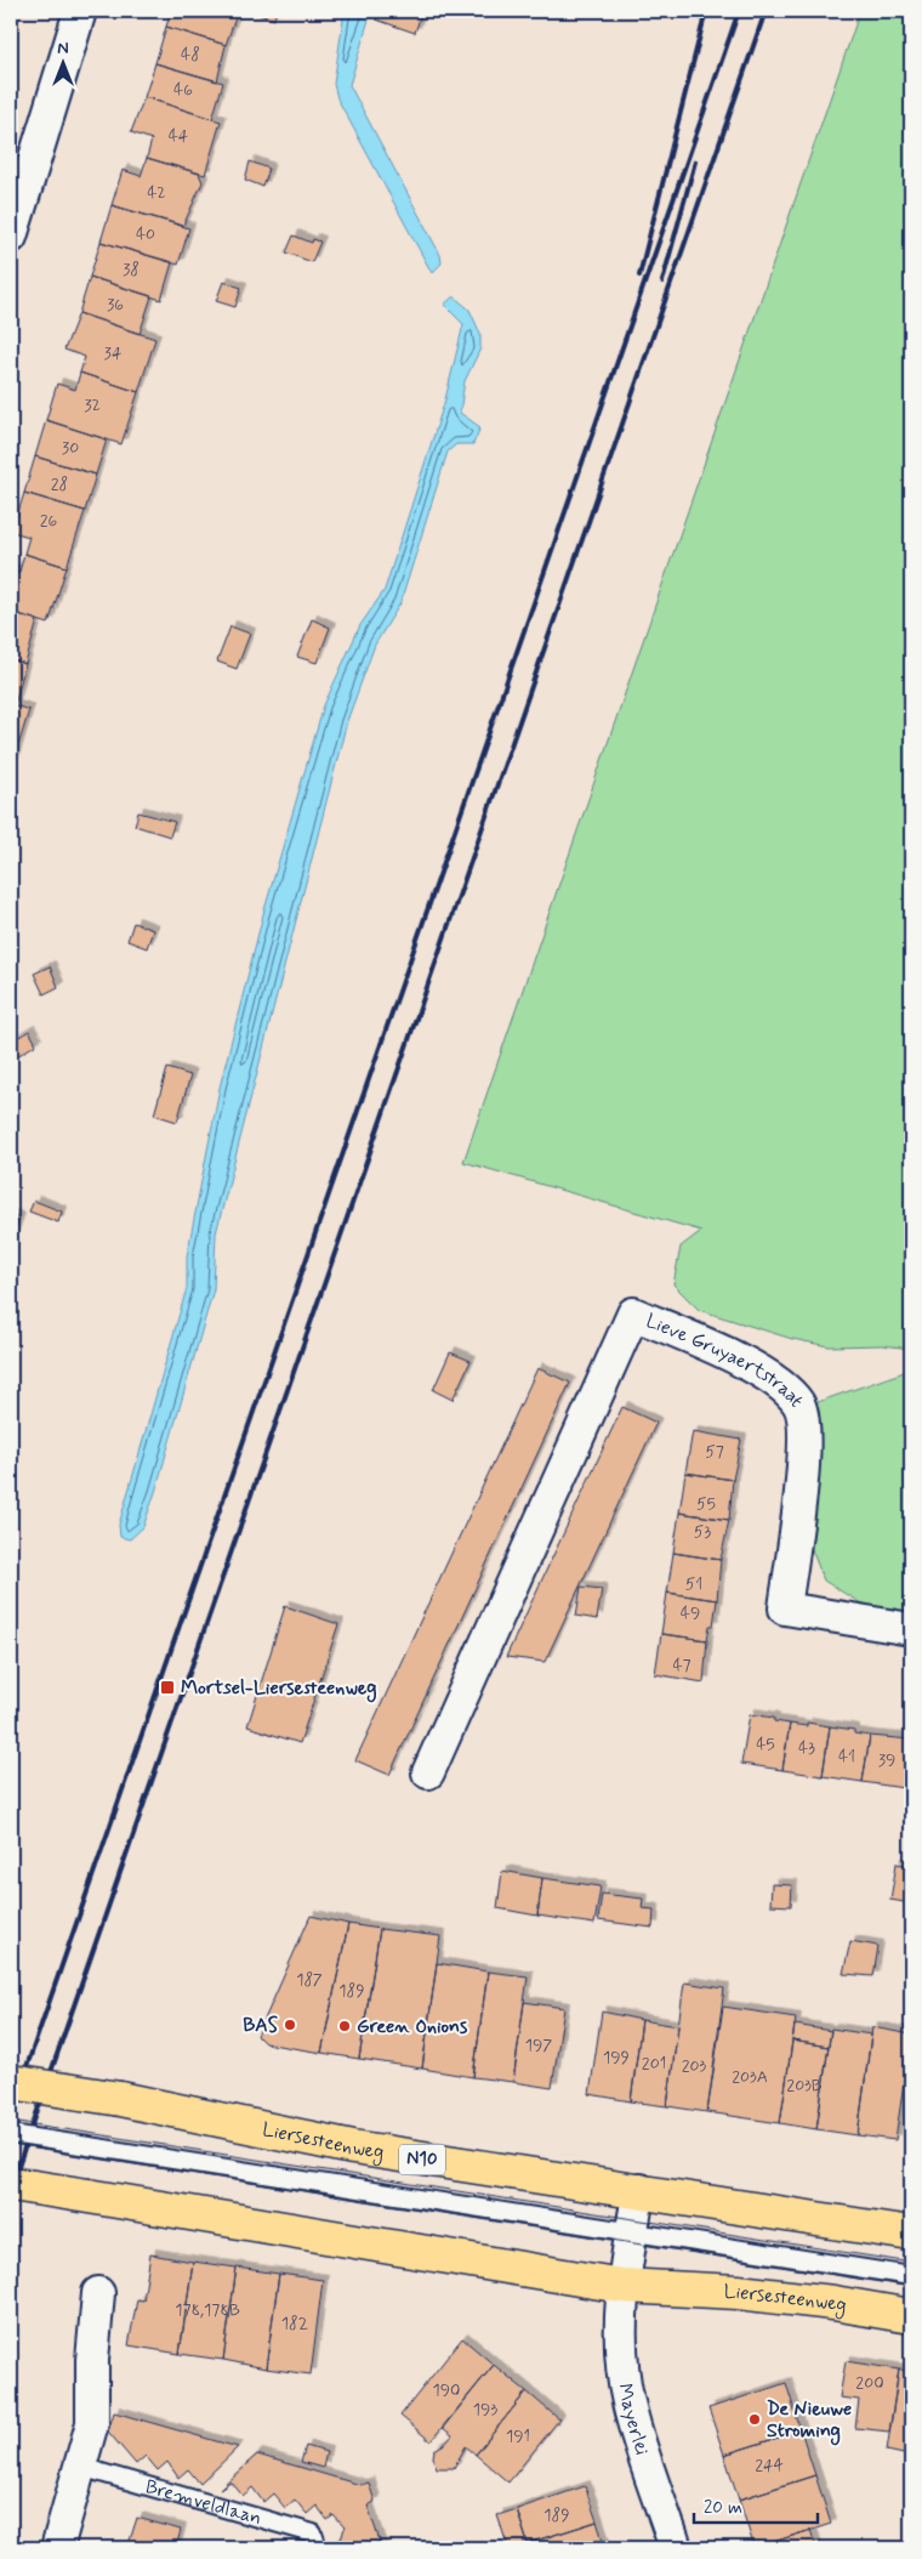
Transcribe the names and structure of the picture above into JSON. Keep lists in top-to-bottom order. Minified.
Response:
{"streets":{"main road":["Liersesteenweg","N10"],"street":["Lieve Gruyaertstraat","Mayerlei"],"lane":["Bremveldlaan"]},"crossings":[["Liersesteenweg","Mayerlei"]],"places":{"transit":["Mortsel-Liersesteenweg"],"other":["BAS","Green Onions","De Nieuwe Stroming"]},"house_numbers":["48","46","44","42","40","38","36","34","32","30","28","26","57","55","53","51","49","47","45","43","41","39","187","189","197","199","201","203","203A","203B","178,178B","182","200","190","193","191","244","189"],"scale_bar":"20 m","north":"top"}
